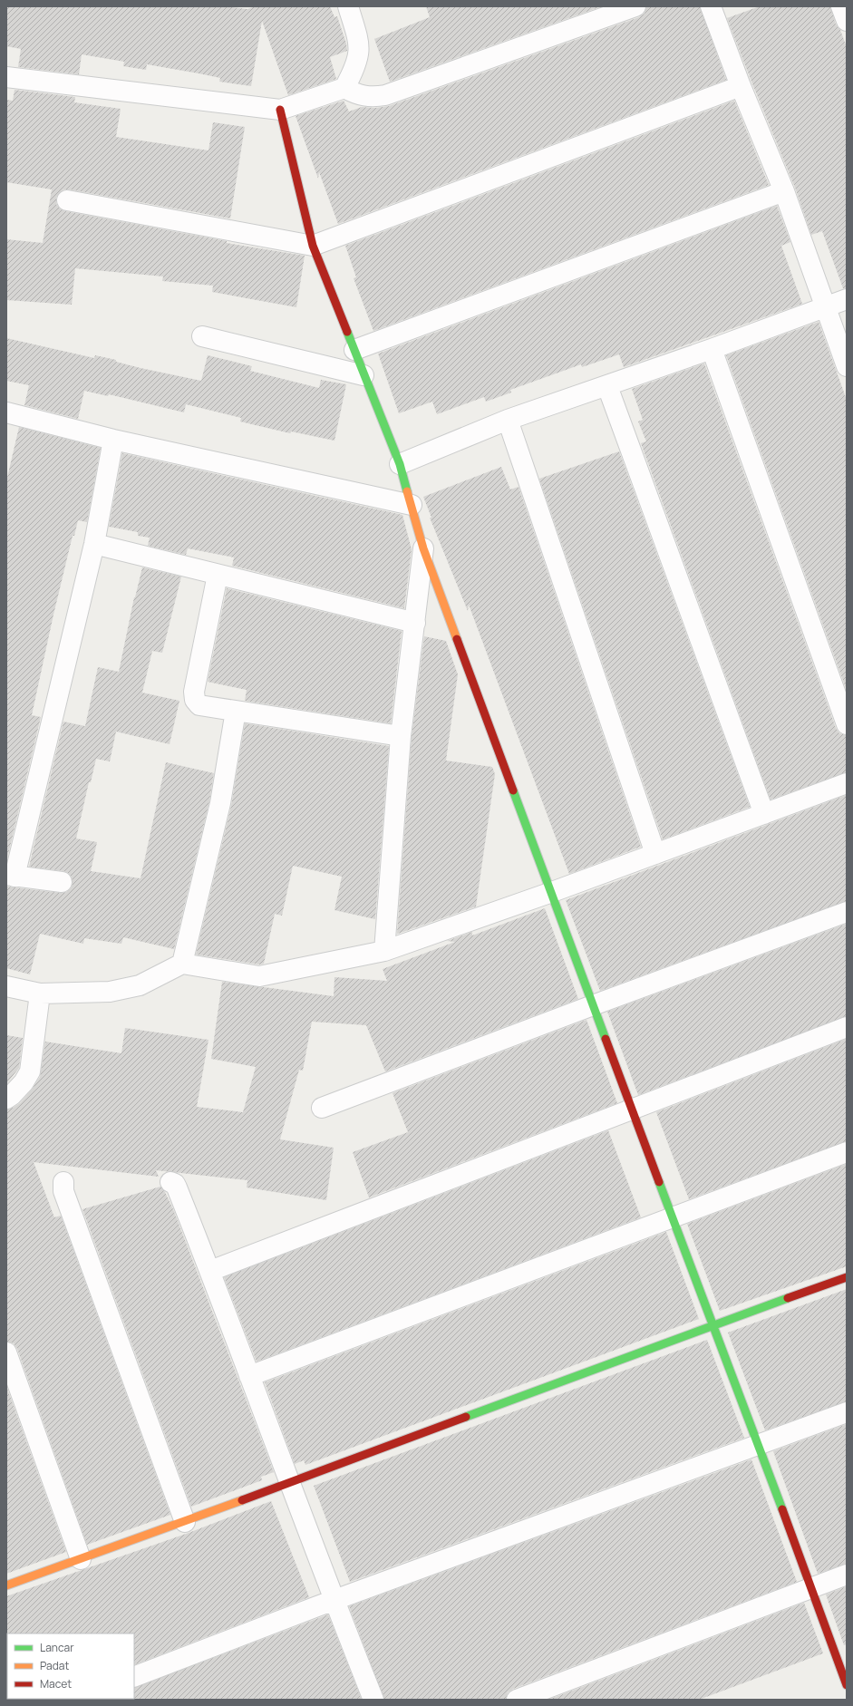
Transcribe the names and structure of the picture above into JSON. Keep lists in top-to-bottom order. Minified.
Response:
{"legend":["Lancar","Padat","Macet"]}
